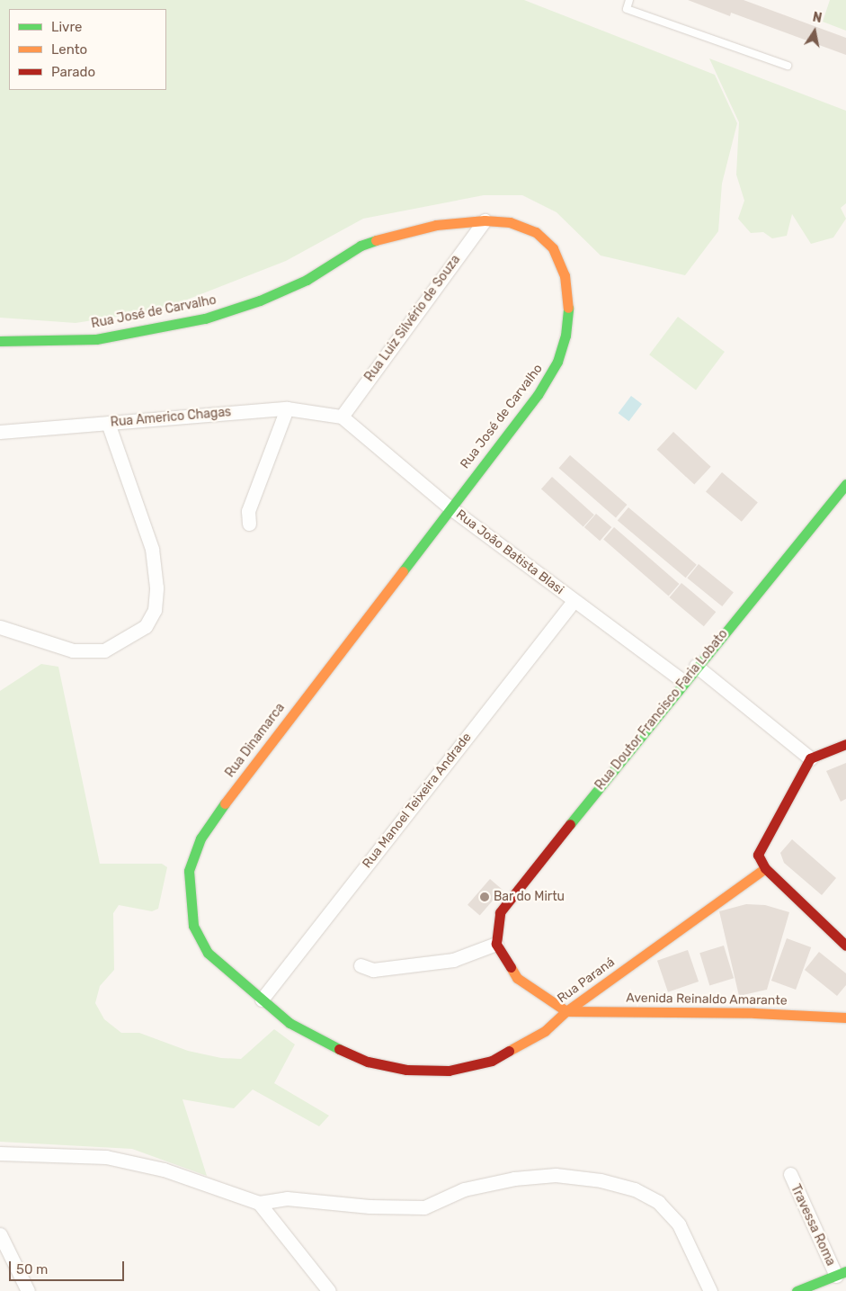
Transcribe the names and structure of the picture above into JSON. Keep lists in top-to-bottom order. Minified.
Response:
{"streets":{"street":["Rua José de Carvalho","Rua Luiz Silvério de Souza","Rua Americo Chagas","Rua João Batista Blasi","Rua Doutor Francisco Faria Lobato","Rua Dinamarca","Rua Manoel Teixeira Andrade","Rua Paraná","Avenida Reinaldo Amarante","Travessa Roma"]},"crossings":[["Rua José de Carvalho","Rua Luiz Silvério de Souza"],["Rua José de Carvalho","Rua João Batista Blasi"],["Rua José de Carvalho","Rua Dinamarca"],["Rua Luiz Silvério de Souza","Rua Americo Chagas"],["Rua Luiz Silvério de Souza","Rua João Batista Blasi"],["Rua Americo Chagas","Rua João Batista Blasi"],["Rua João Batista Blasi","Rua Doutor Francisco Faria Lobato"],["Rua João Batista Blasi","Rua Dinamarca"],["Rua João Batista Blasi","Rua Manoel Teixeira Andrade"],["Rua Dinamarca","Rua Manoel Teixeira Andrade"],["Rua Dinamarca","Rua Paraná"],["Rua Manoel Teixeira Andrade","Rua Paraná"],["Rua Paraná","Avenida Reinaldo Amarante"]],"places":["Bar do Mirtu"],"legend":["Livre","Lento","Parado"],"scale_bar":"50 m","north":"top"}
